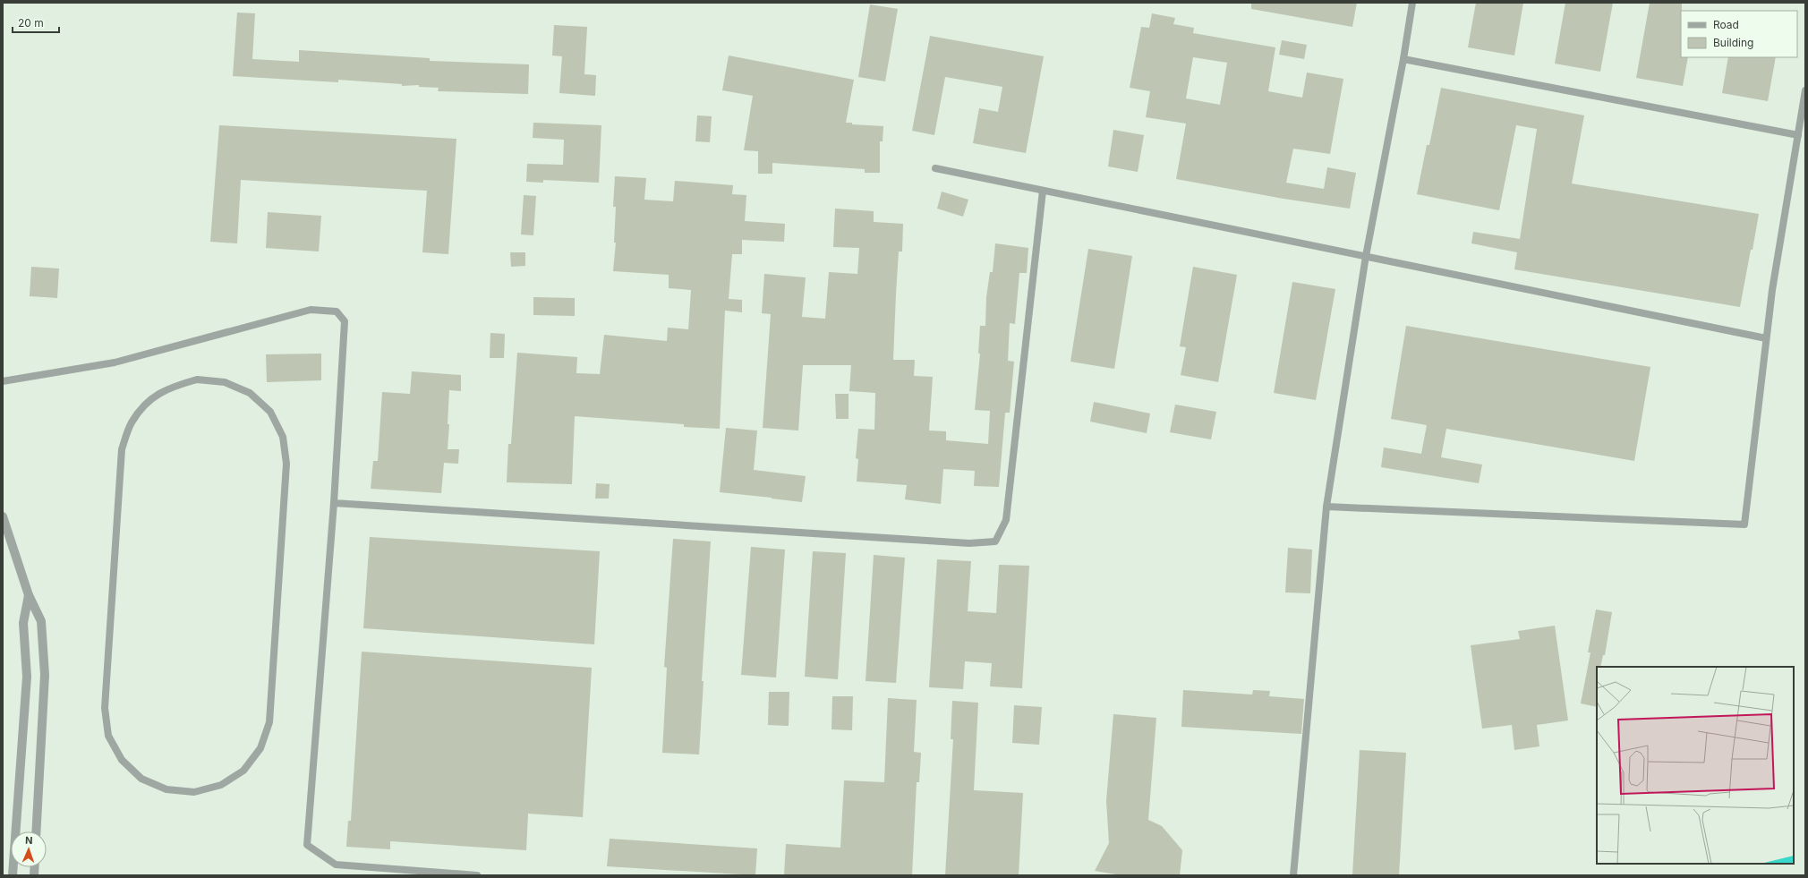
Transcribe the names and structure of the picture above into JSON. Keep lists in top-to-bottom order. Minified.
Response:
{"legend":["Road","Building"],"scale_bar":"20 m","north":"top"}
